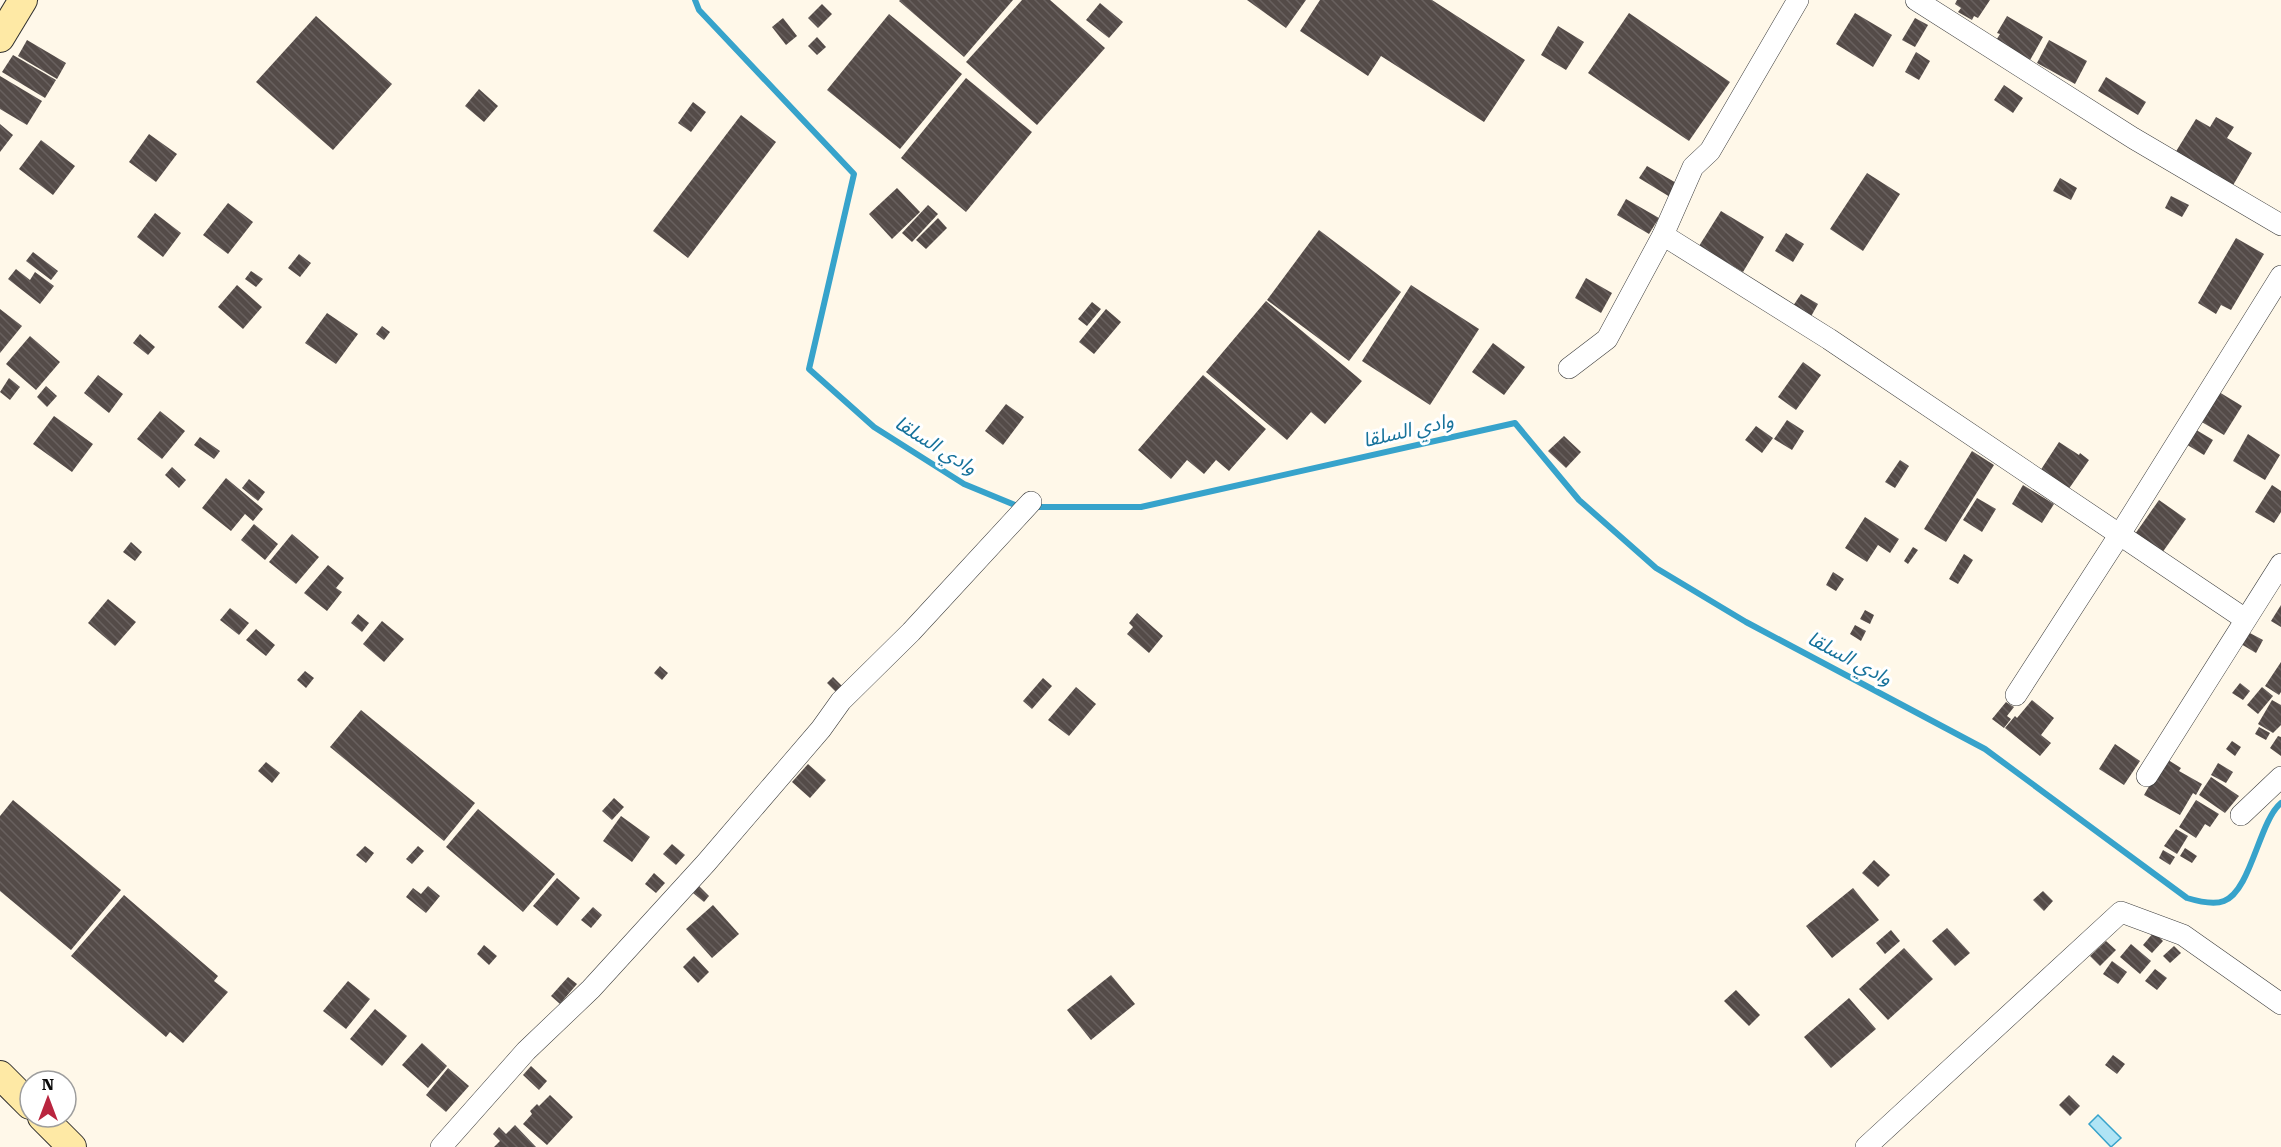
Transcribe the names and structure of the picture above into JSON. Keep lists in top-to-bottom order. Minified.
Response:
{"water":["وادي السلقا"],"north":"top"}
